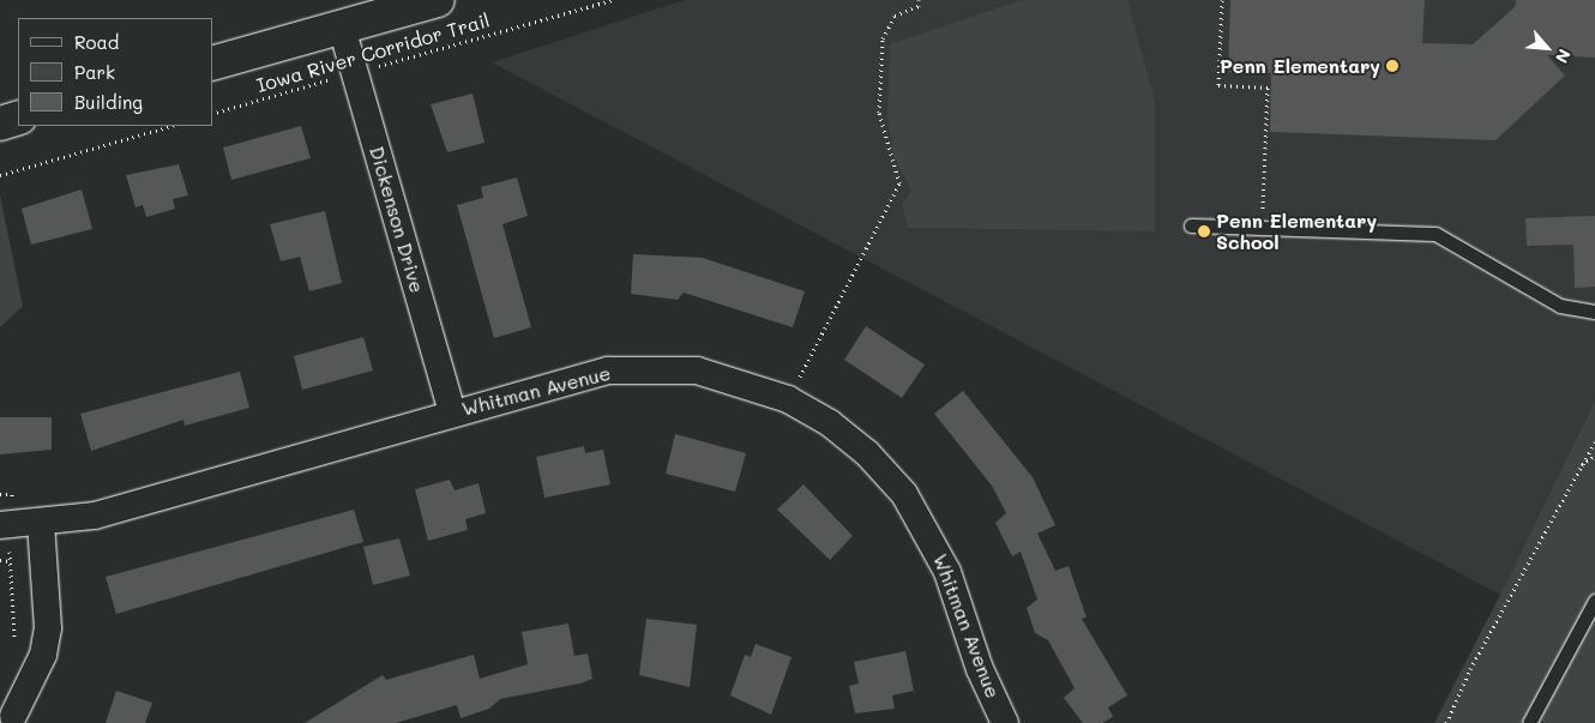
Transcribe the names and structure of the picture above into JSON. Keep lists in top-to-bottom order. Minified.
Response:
{"streets":{"street":["Dickenson Drive","Whitman Avenue"],"path":["Iowa River Corridor Trail"]},"crossings":[["Iowa River Corridor Trail","Dickenson Drive"],["Dickenson Drive","Whitman Avenue"]],"places":["Penn Elementary","Penn Elementary School"],"legend":["Road","Park","Building"],"north":"bottom right"}
